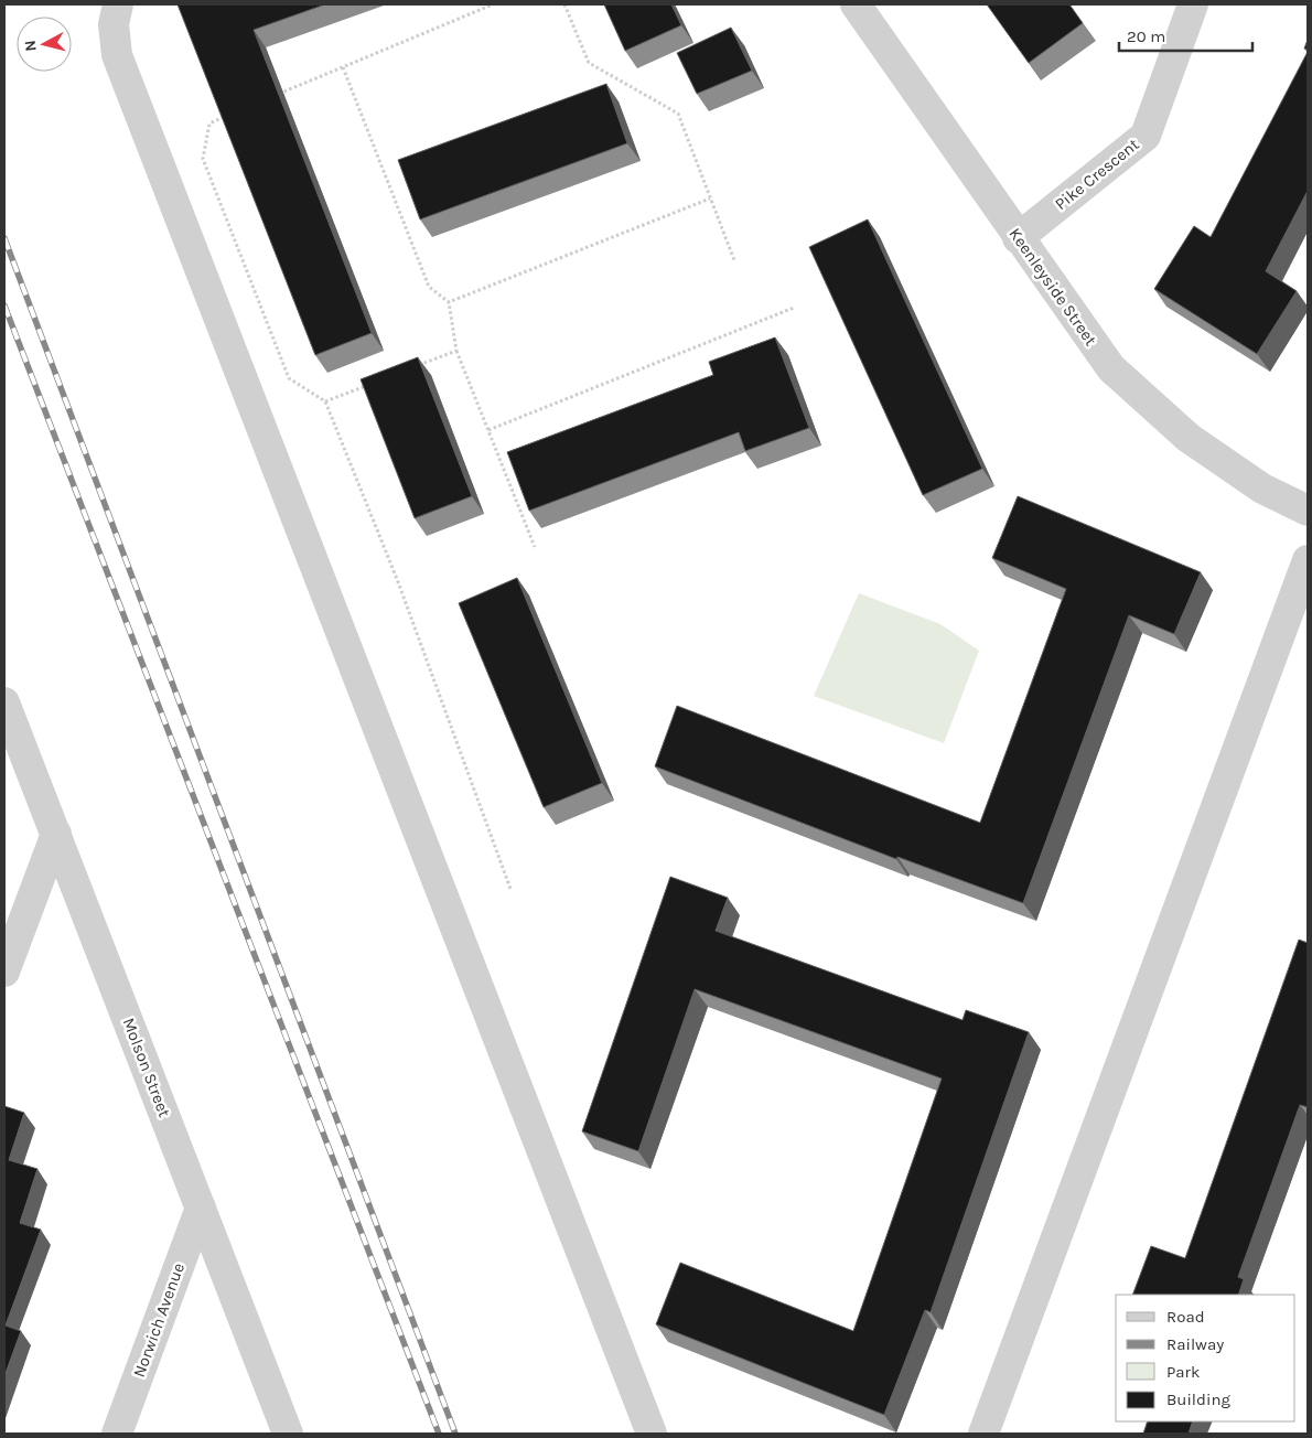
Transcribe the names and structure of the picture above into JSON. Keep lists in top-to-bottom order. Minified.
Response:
{"streets":{"street":["Pike Crescent","Keenleyside Street","Molson Street","Norwich Avenue"]},"crossings":[["Pike Crescent","Keenleyside Street"],["Molson Street","Norwich Avenue"]],"legend":["Road","Railway","Park","Building"],"scale_bar":"20 m","north":"left"}
